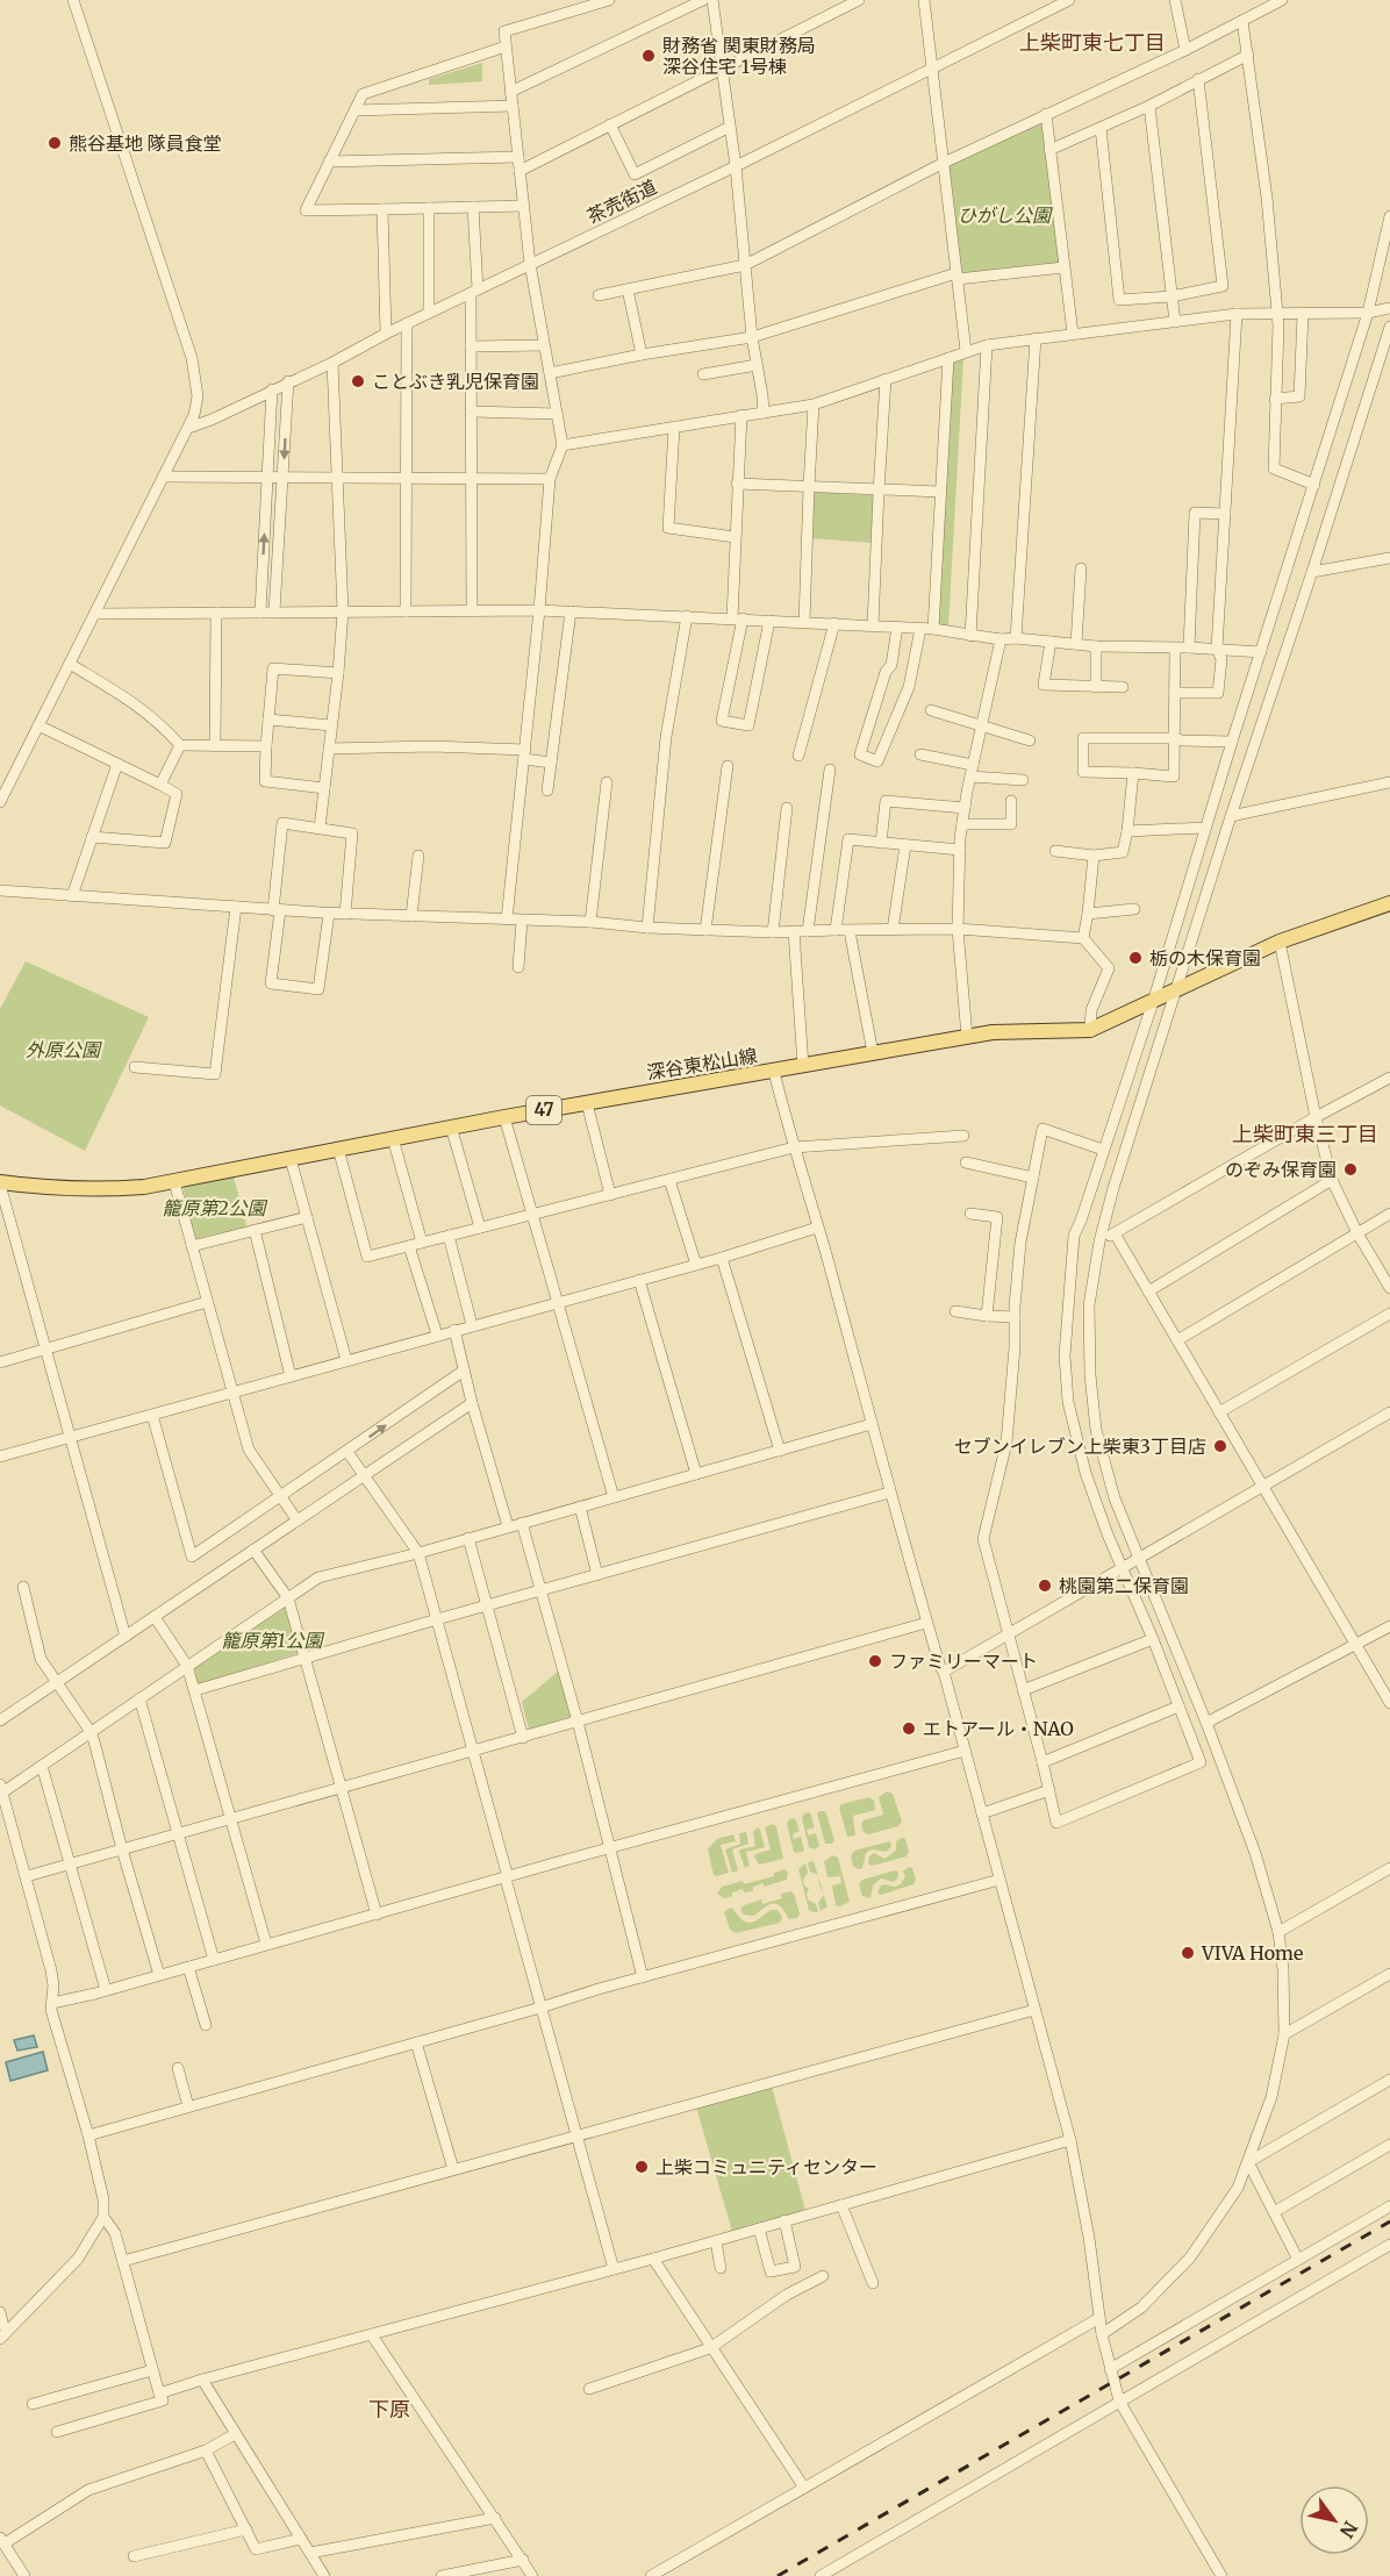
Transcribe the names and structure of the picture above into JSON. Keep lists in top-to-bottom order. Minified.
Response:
{"streets":{"main road":["深谷東松山線","47"],"street":["茶売街道"]},"districts":["上柴町東七丁目","上柴町東三丁目","下原"],"parks":["ひがし公園","外原公園","籠原第2公園","籠原第1公園"],"places":["財務省 関東財務局 深谷住宅 1号棟","熊谷基地 隊員食堂","ことぶき乳児保育園","栃の木保育園","のぞみ保育園","セブンイレブン上柴東3丁目店","桃園第二保育園","ファミリーマート","エトアール・NAO","VIVA Home","上柴コミュニティセンター"],"north":"bottom right"}
